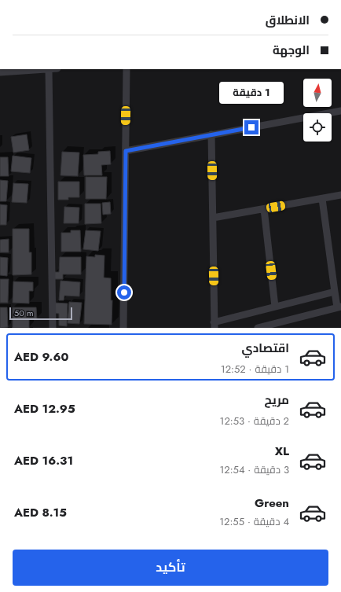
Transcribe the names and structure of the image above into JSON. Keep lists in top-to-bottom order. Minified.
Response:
{"scale_bar":"50 m","north":"top","page":{"banner":["الانطلاق","الوجهة"],"bubble":"1 دقيقة","scale":"50 m","list":[{"name":"اقتصادي","note":"1 دقيقة · 12:52","value":"AED 9.60"},{"name":"مريح","note":"2 دقيقة · 12:53","value":"AED 12.95"},{"name":"XL","note":"3 دقيقة · 12:54","value":"AED 16.31"},{"name":"Green","note":"4 دقيقة · 12:55","value":"AED 8.15"}],"buttons":"تأكيد"}}
